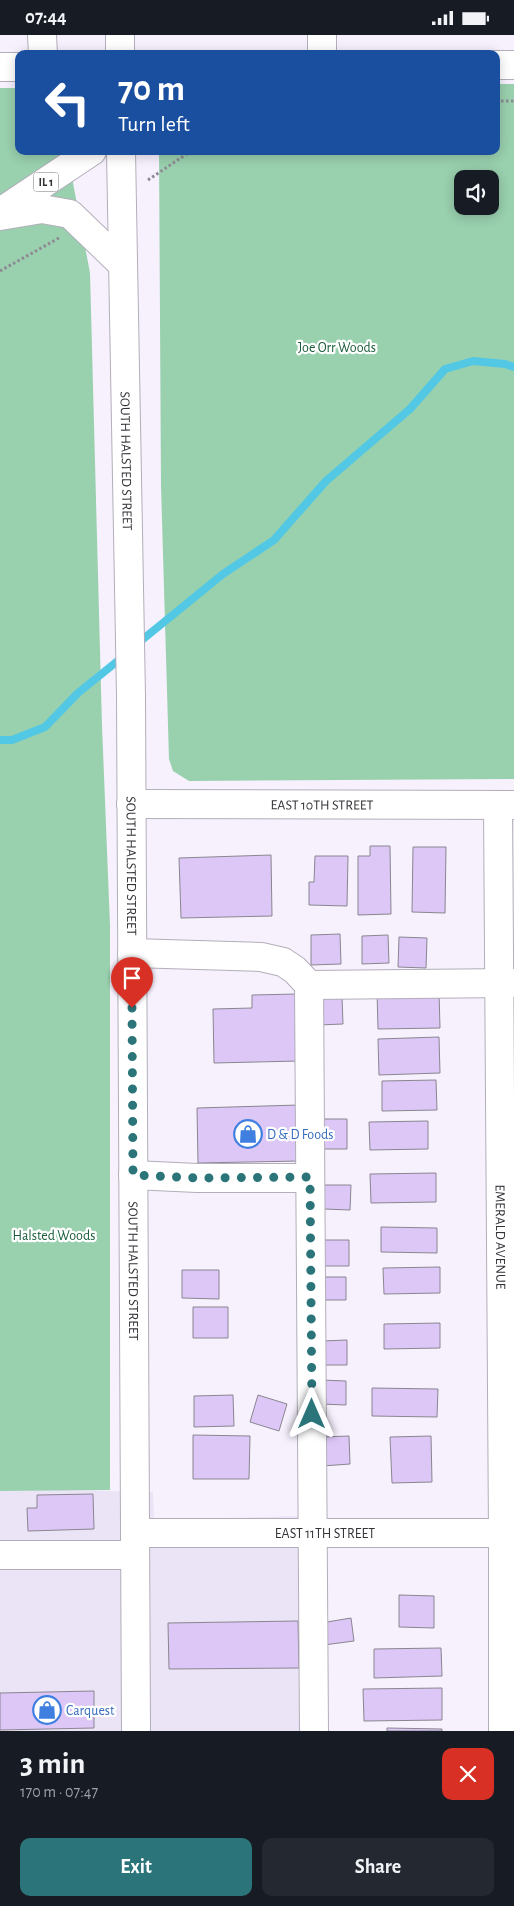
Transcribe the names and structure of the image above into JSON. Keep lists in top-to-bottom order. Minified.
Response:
{"streets":{"street":["IL 1","SOUTH HALSTED STREET","EAST 10TH STREET","EMERALD AVENUE","EAST 11TH STREET"]},"crossings":[["SOUTH HALSTED STREET","EAST 10TH STREET"],["SOUTH HALSTED STREET","EAST 11TH STREET"],["EAST 10TH STREET","EMERALD AVENUE"],["EMERALD AVENUE","EAST 11TH STREET"]],"parks":["Joe Orr Woods","Halsted Woods"],"places":{"shop":["D & D Foods","Carquest"]},"page":{"status":"07:44","turn":["70 m","Turn left"],"heading":["3 min","170 m · 07:47"],"buttons":["Exit","Share"]}}
